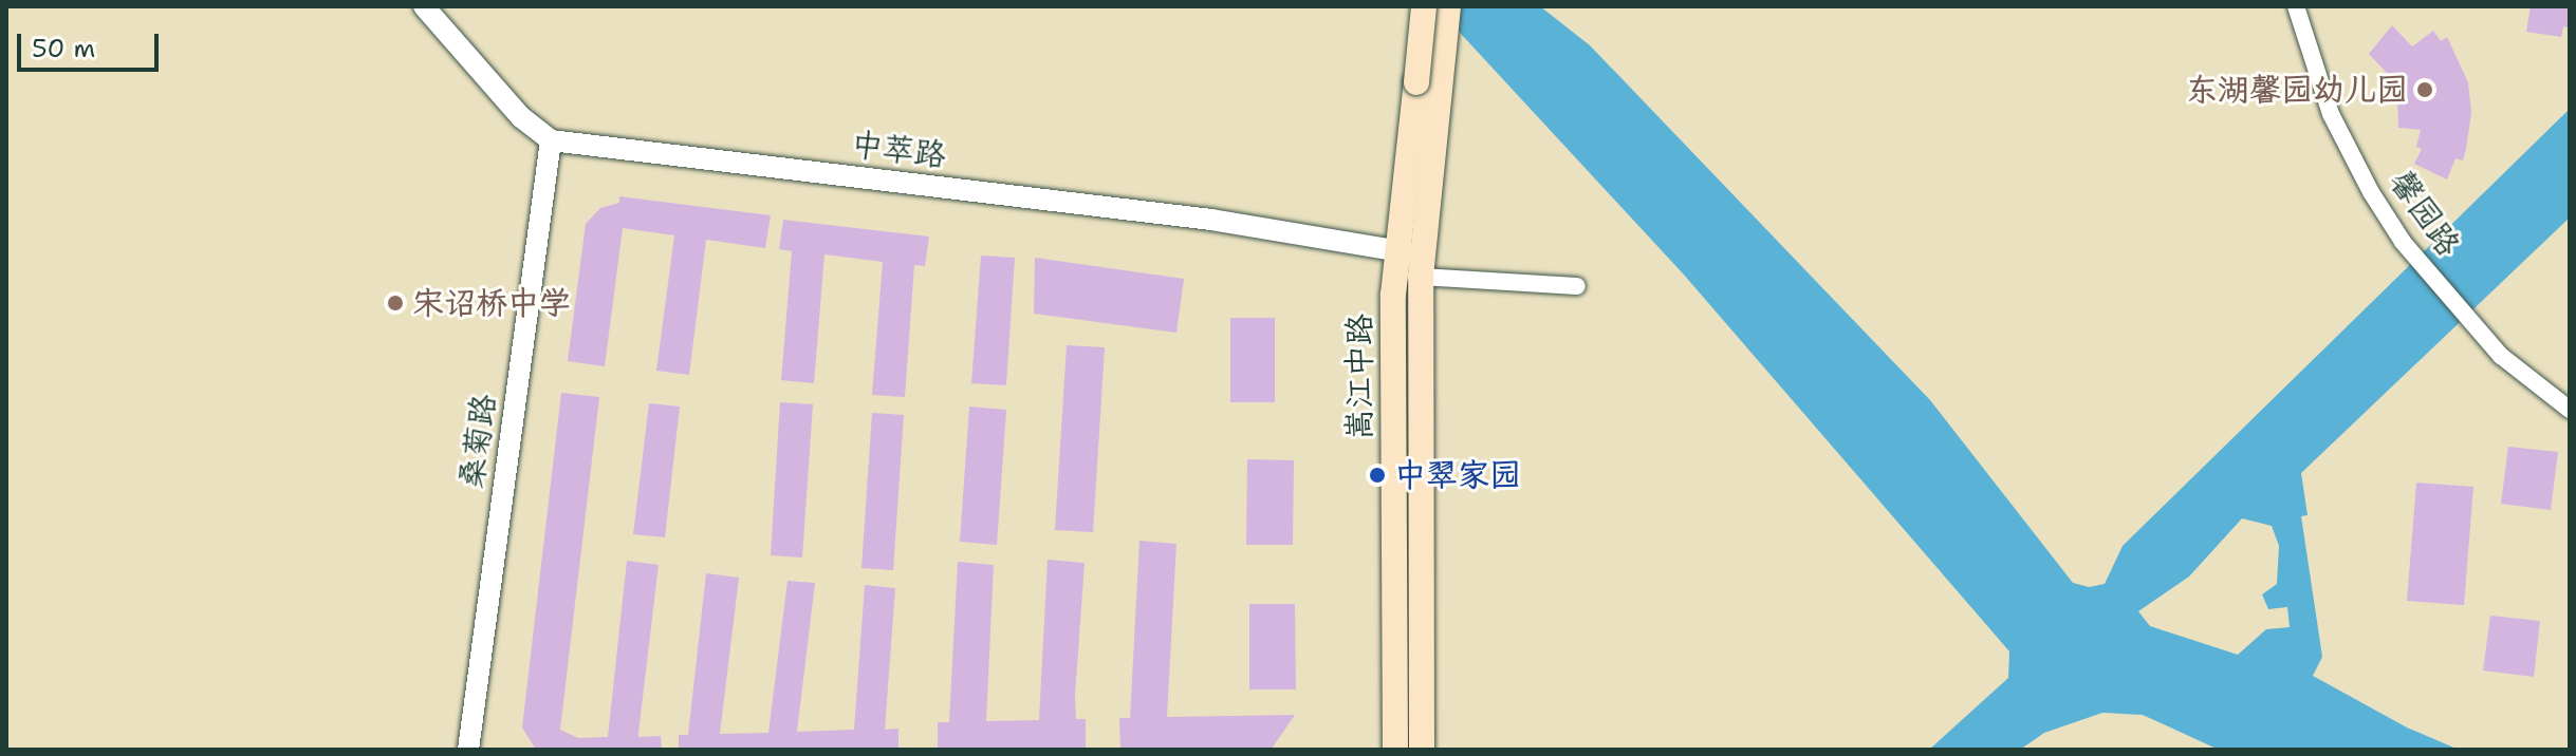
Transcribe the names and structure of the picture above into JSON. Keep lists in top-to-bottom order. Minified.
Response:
{"streets":{"main road":["嵩江中路"],"street":["中萃路","馨园路","桑菊路"]},"crossings":[["中萃路","嵩江中路"],["中萃路","桑菊路"]],"places":["东湖馨园幼儿园","宋诏桥中学","中翠家园"],"scale_bar":"50 m"}
